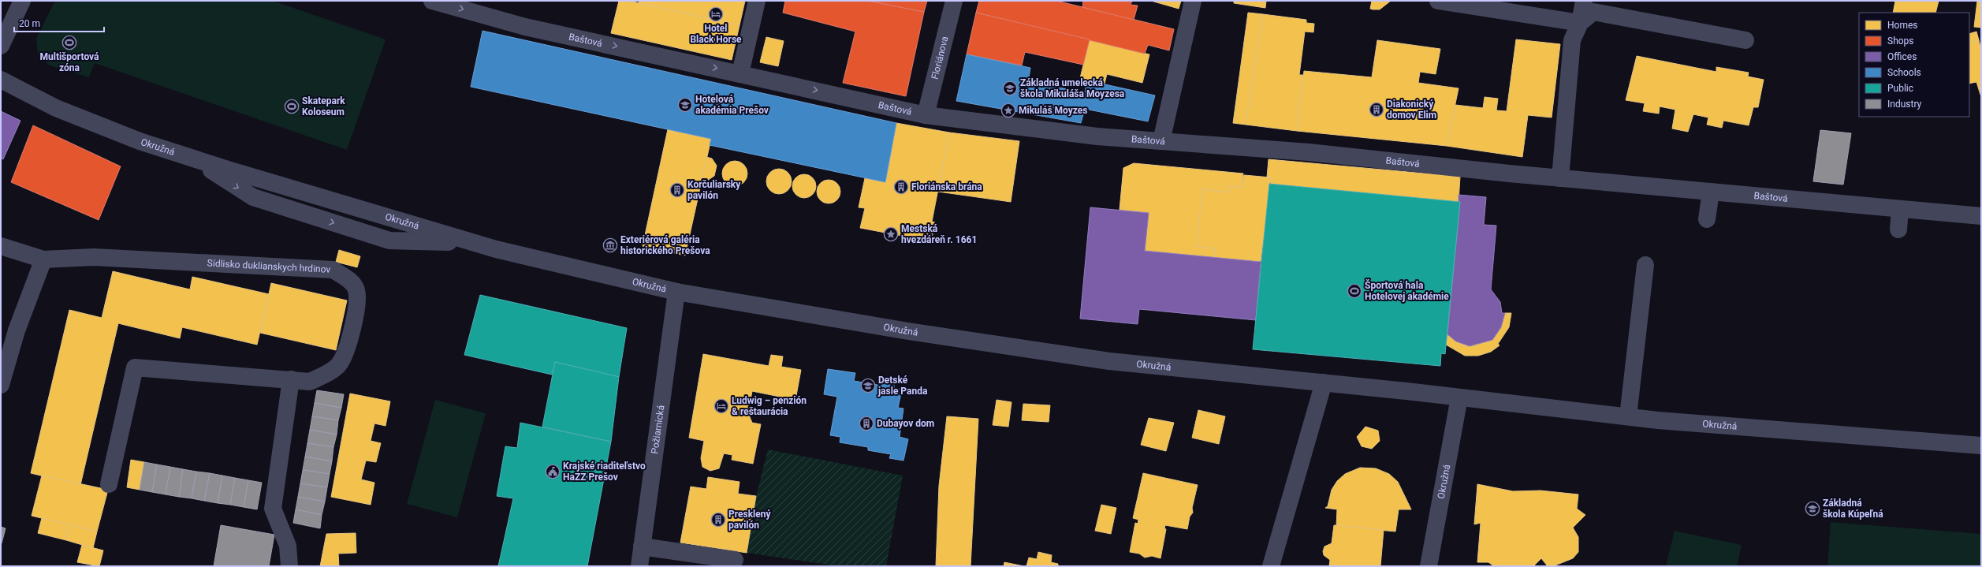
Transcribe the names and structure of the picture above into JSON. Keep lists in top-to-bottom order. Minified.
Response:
{"streets":{"street":["Baštová","Floriánova","Okružná","Sídlisko duklianskych hrdinov","Požiarnická"]},"crossings":[["Baštová","Floriánova"],["Okružná","Požiarnická"]],"places":{"hotel":["Hotel Black Horse","Ludwig – penzión & reštaurácia"],"sports":["Multišportová zóna","Skatepark Koloseum","Športová hala Hotelovej akadémie"],"school or university":["Základná umelecká škola Mikuláša Moyzesa","Hotelová akadémia Prešov","Detské jasle Panda","Základná škola Kúpeľná"],"building":["Diakonický domov Elim","Floriánska brána","Korčuliarsky pavilón","Dubayov dom","Presklený pavilón"],"place":["Mikuláš Moyzes","Mestská hvezdáreň r. 1661"],"museum":["Exteriérová galéria historického Prešova"],"public building":["Krajské riaditeľstvo HaZZ Prešov"]},"legend":["Homes","Shops","Offices","Schools","Public","Industry"],"scale_bar":"20 m"}
